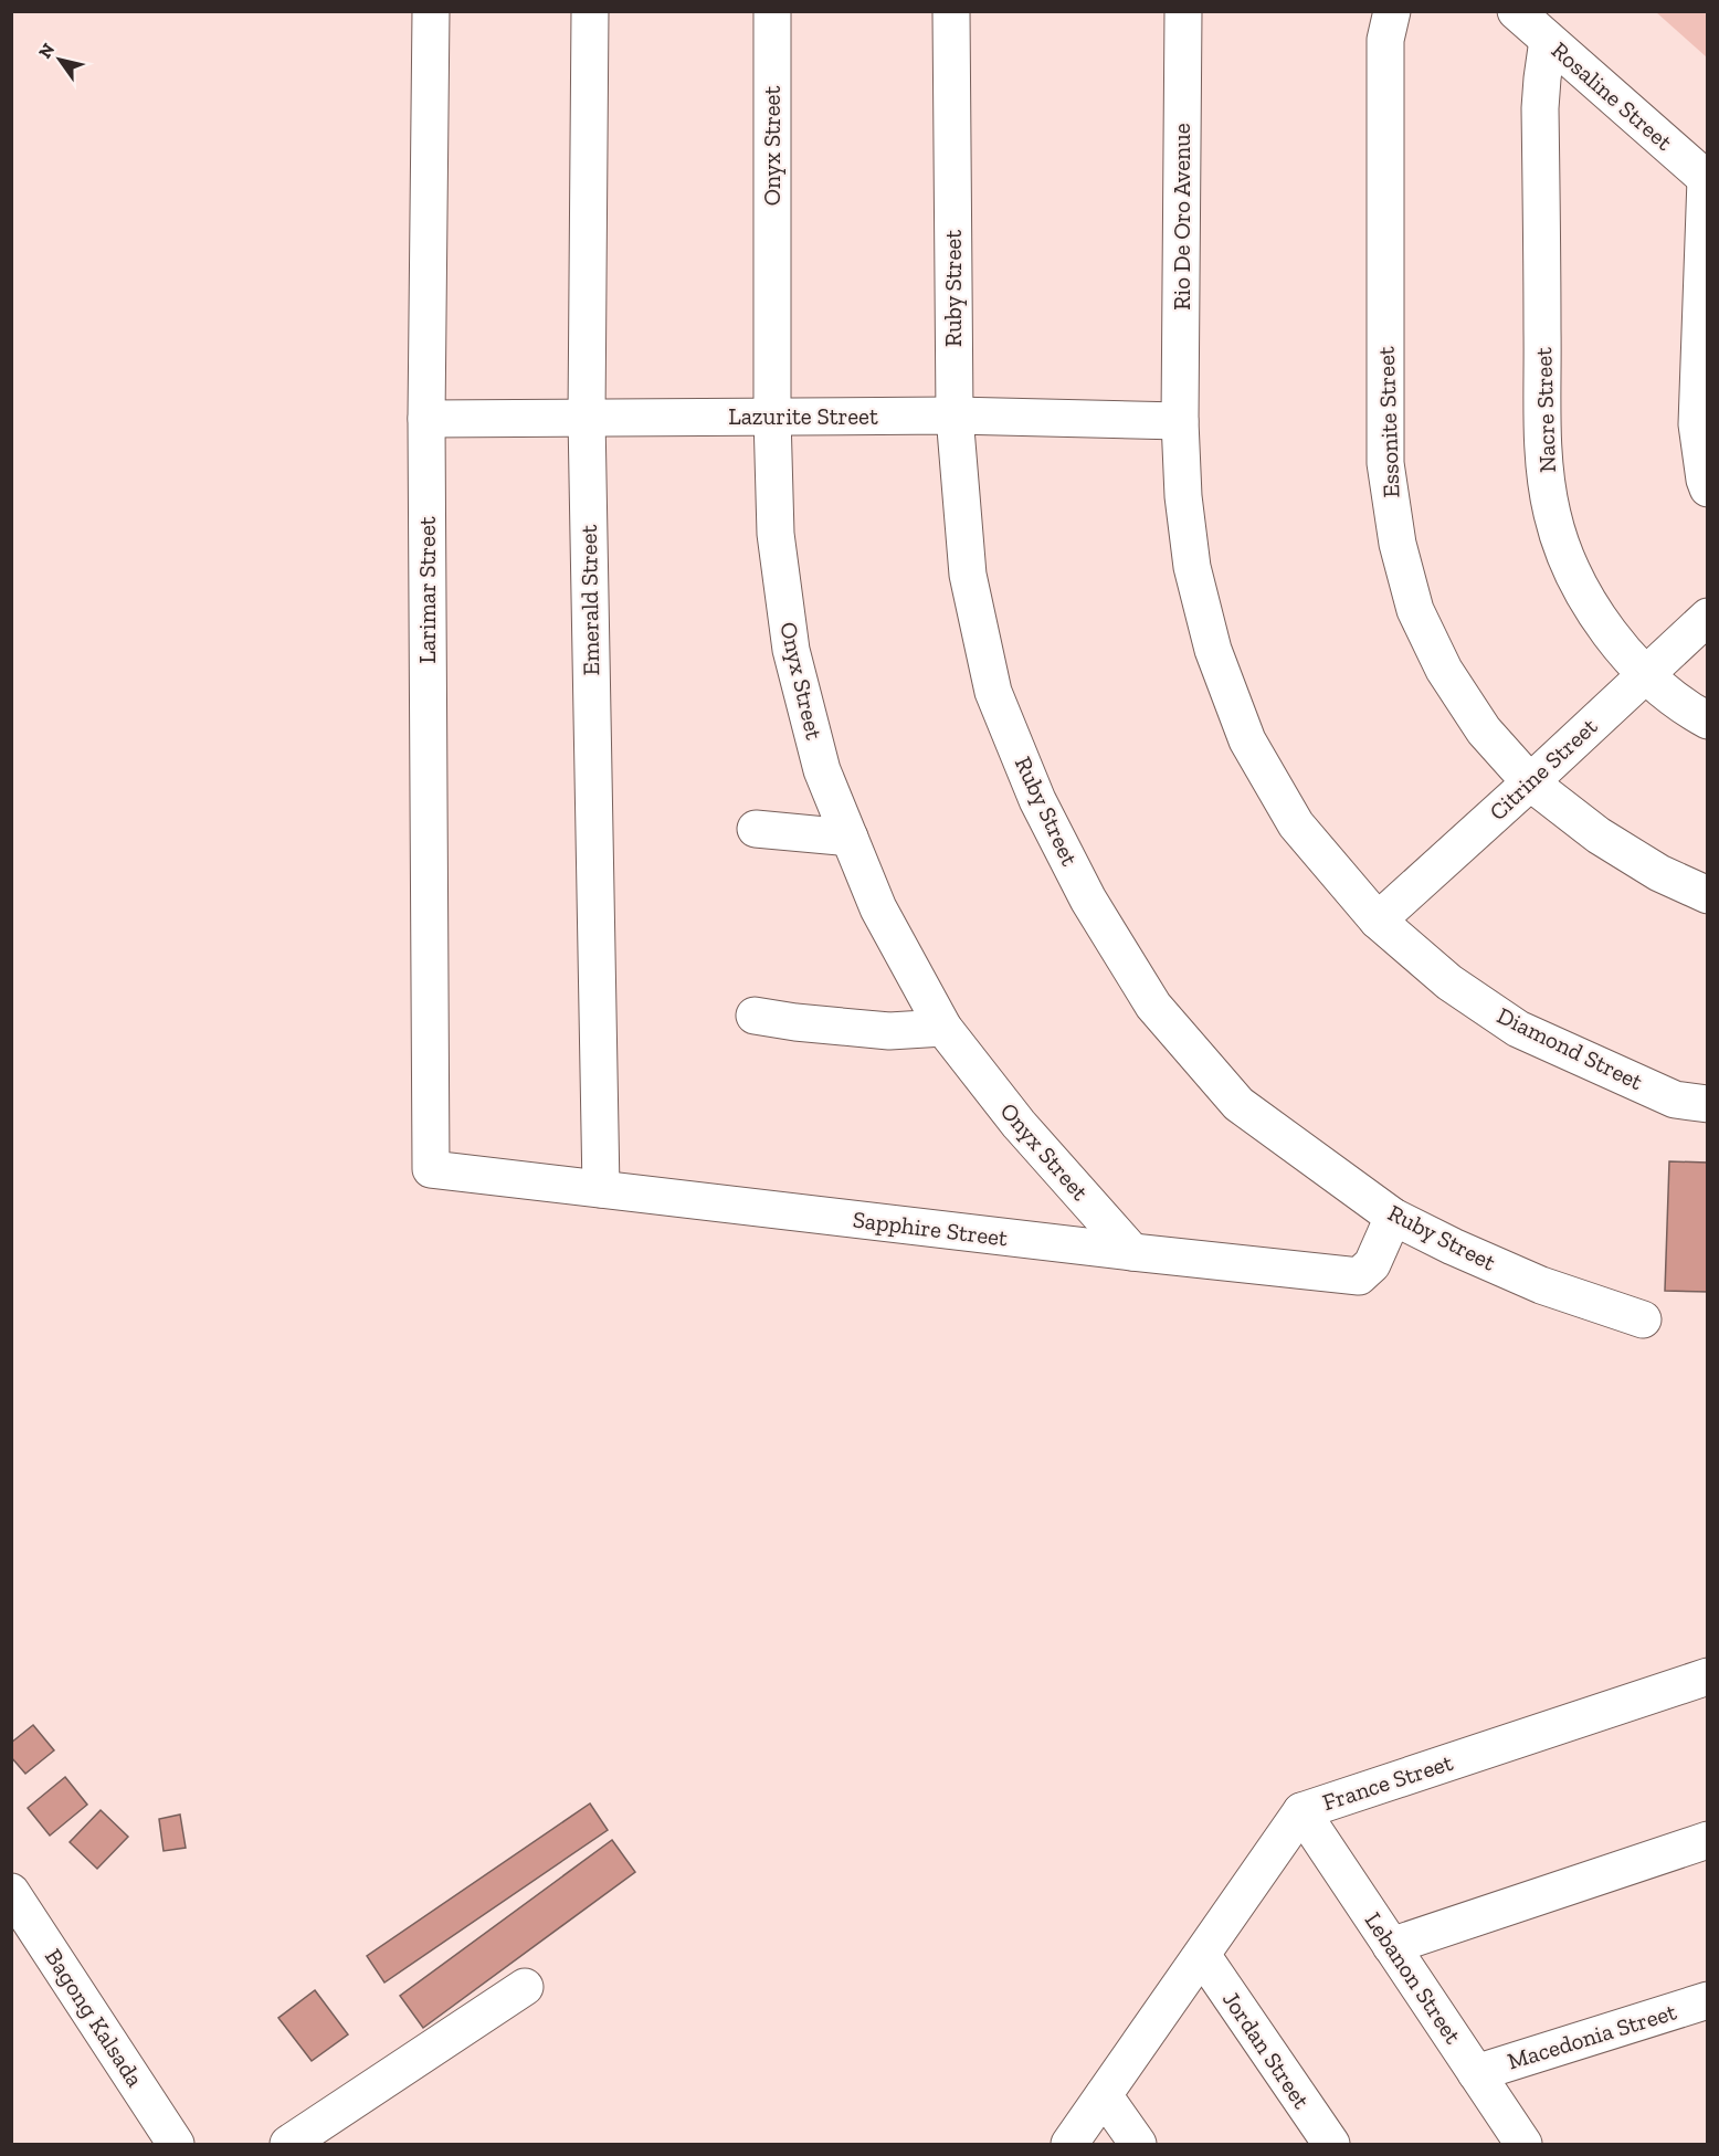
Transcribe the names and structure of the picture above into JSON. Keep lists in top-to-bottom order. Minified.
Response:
{"streets":{"street":["Rosaline Street","Onyx Street","Rio De Oro Avenue","Ruby Street","Nacre Street","Lazurite Street","Essonite Street","Larimar Street","Emerald Street","Citrine Street","Diamond Street","Sapphire Street","France Street","Lebanon Street","Bagong Kalsada","Macedonia Street","Jordan Street"]},"crossings":[["Rosaline Street","Nacre Street"],["Onyx Street","Lazurite Street"],["Onyx Street","Sapphire Street"],["Rio De Oro Avenue","Lazurite Street"],["Rio De Oro Avenue","Diamond Street"],["Ruby Street","Lazurite Street"],["Ruby Street","Sapphire Street"],["Nacre Street","Citrine Street"],["Lazurite Street","Larimar Street"],["Lazurite Street","Emerald Street"],["Lazurite Street","Diamond Street"],["Essonite Street","Citrine Street"],["Larimar Street","Sapphire Street"],["Emerald Street","Sapphire Street"],["Citrine Street","Diamond Street"],["France Street","Lebanon Street"],["France Street","Jordan Street"],["Lebanon Street","Macedonia Street"]],"north":"top left"}
